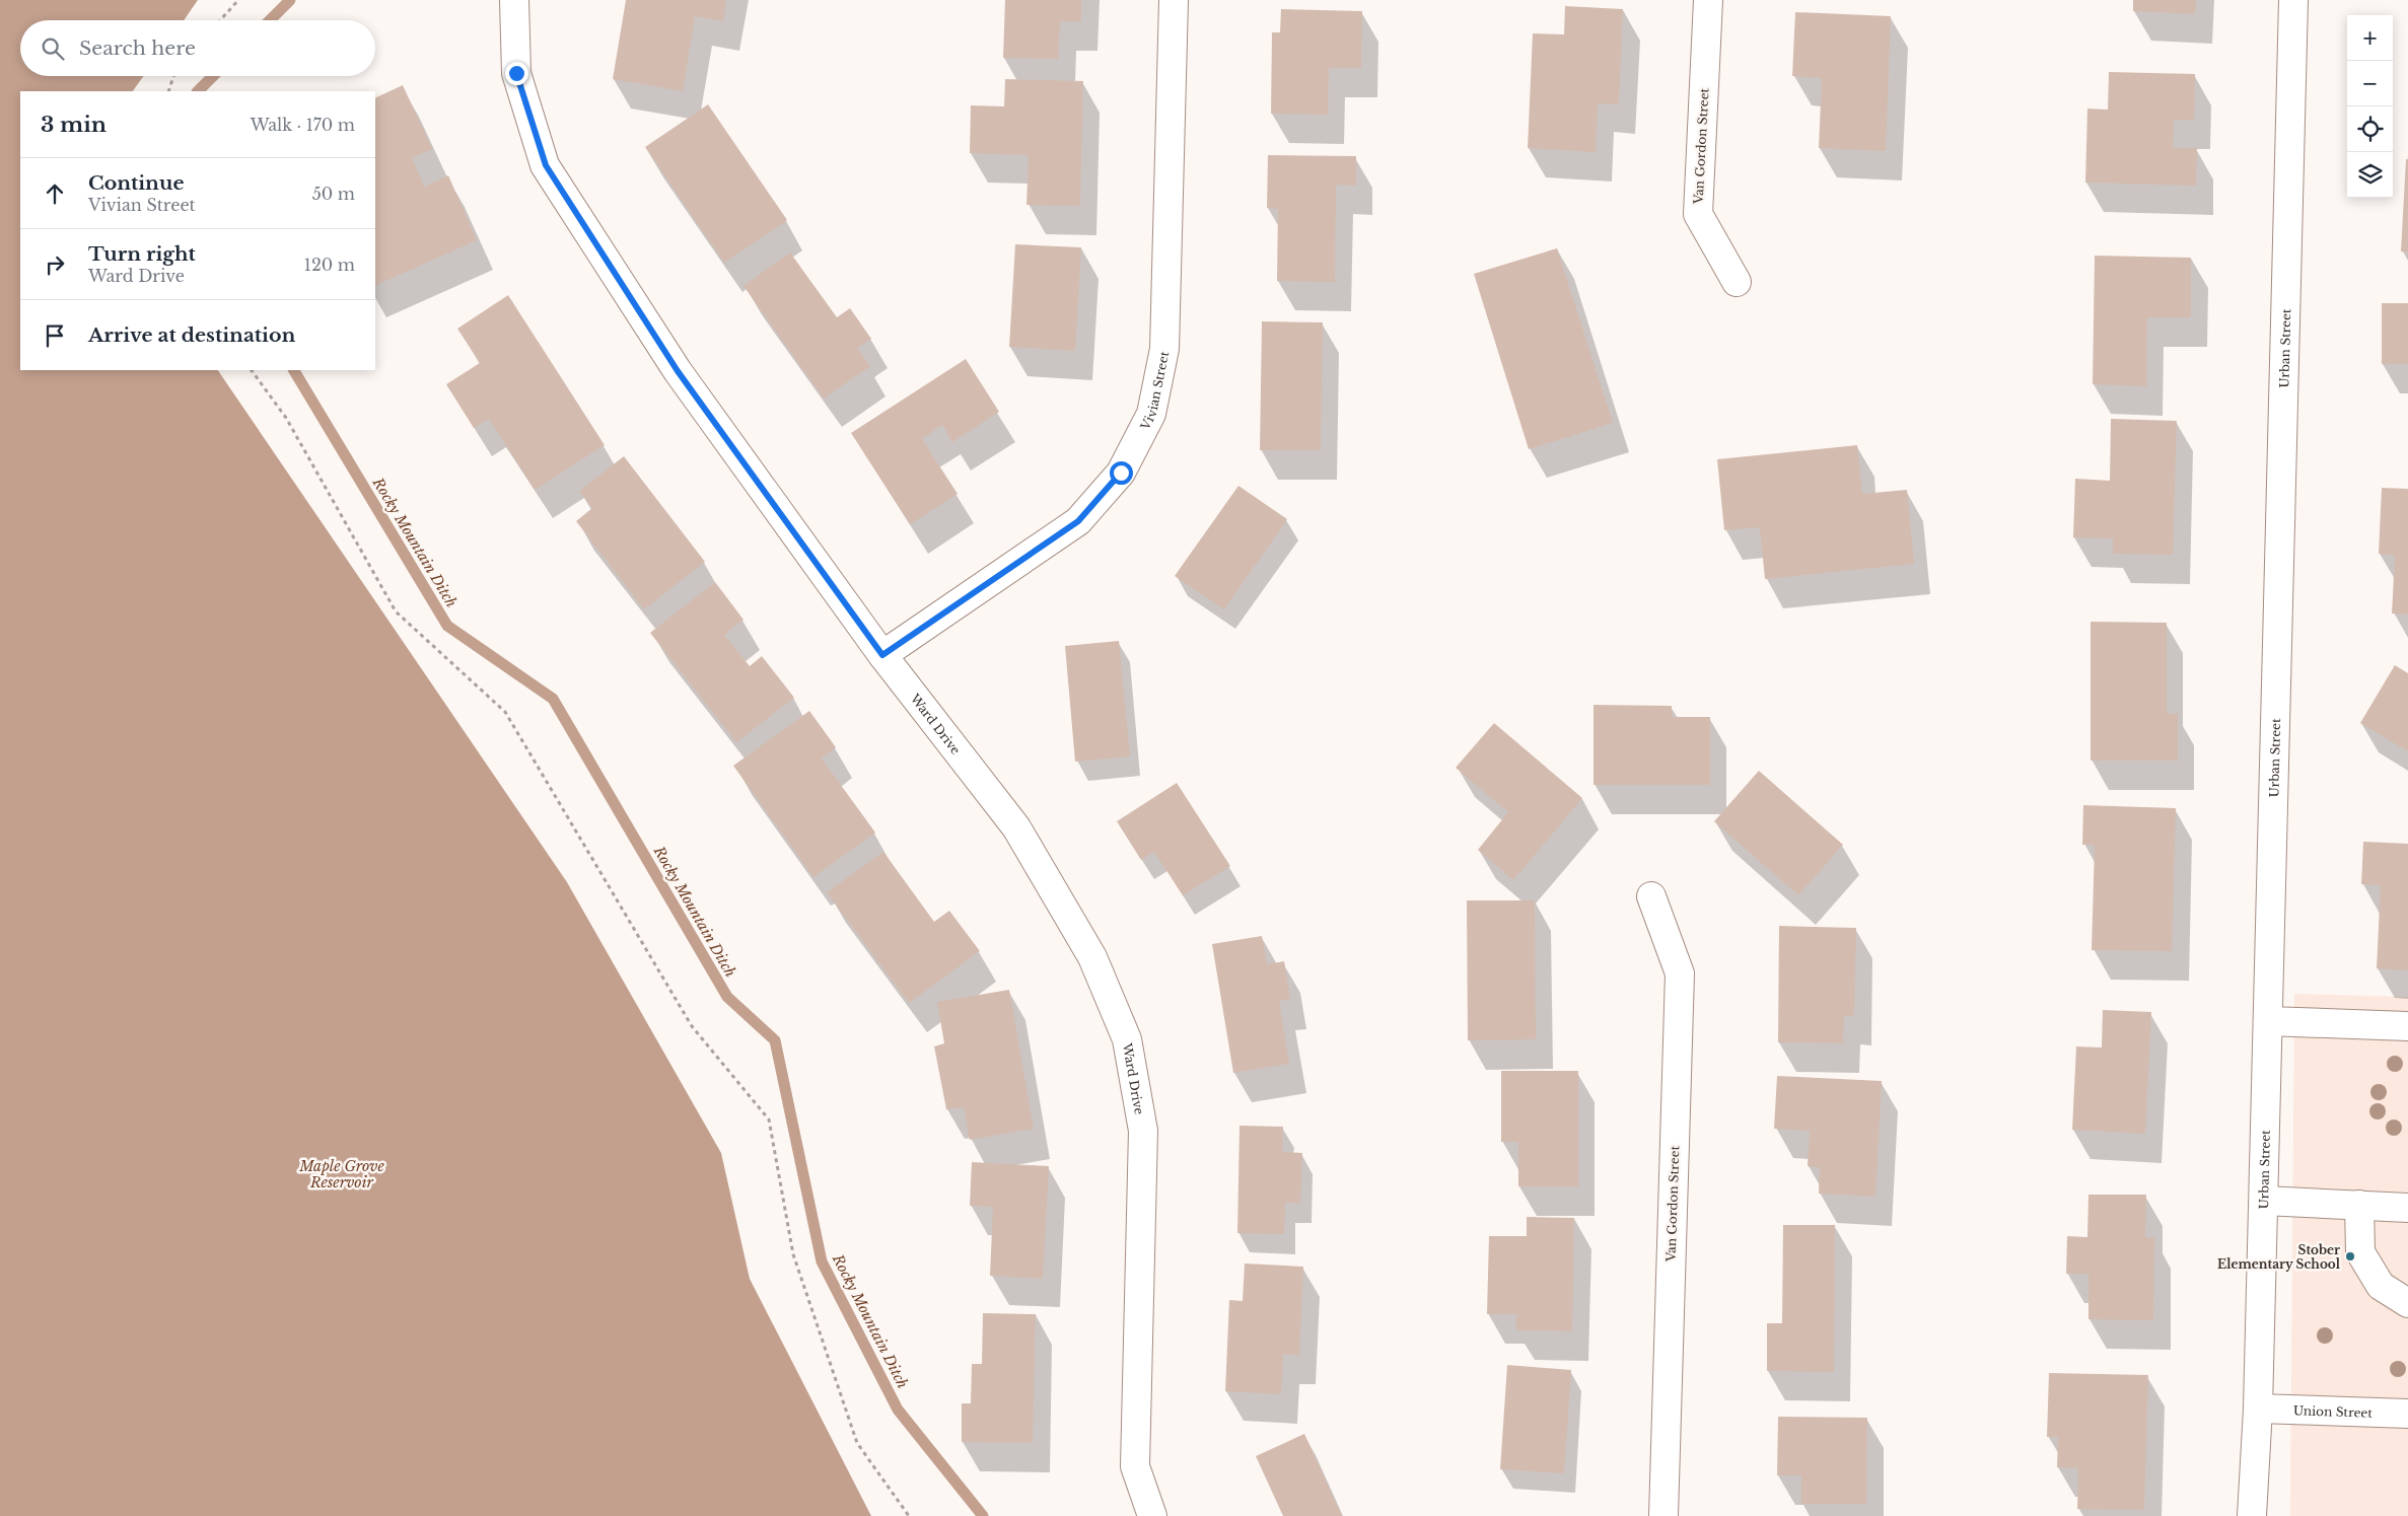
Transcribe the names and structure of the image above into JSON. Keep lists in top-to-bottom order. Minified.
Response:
{"streets":{"street":["Van Gordon Street","Urban Street","Vivian Street","Ward Drive","Union Street"]},"crossings":[["Urban Street","Union Street"],["Vivian Street","Ward Drive"]],"water":["Rocky Mountain Ditch","Maple Grove Reservoir"],"places":["Stober Elementary School"],"page":{"map_buttons":["+","−"],"search":"Search here","heading":["3 min","Walk · 170 m"],"list":[["Continue","Vivian Street","50 m"],["Turn right","Ward Drive","120 m"],"Arrive at destination"]}}
